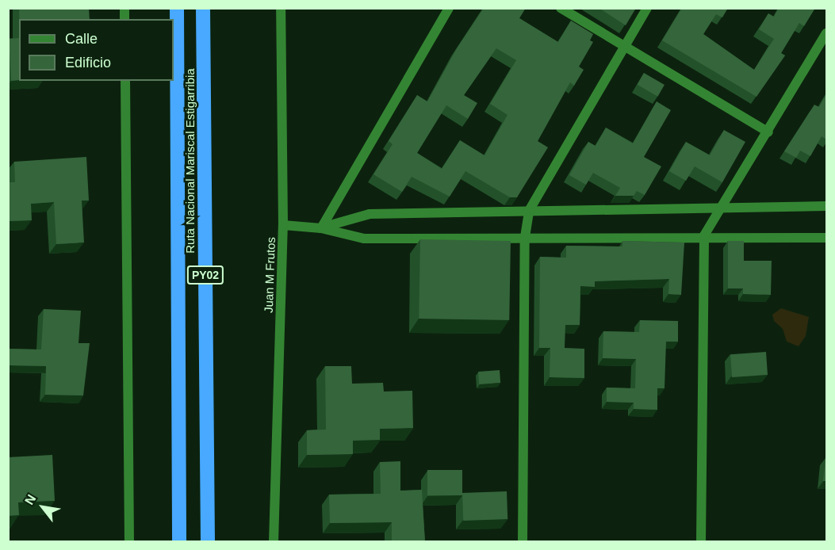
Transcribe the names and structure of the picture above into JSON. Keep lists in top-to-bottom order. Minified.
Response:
{"streets":{"highway":["Ruta Nacional Mariscal Estigarribia","PY02"],"street":["Juan M Frutos"]},"legend":["Calle","Edificio"],"north":"top left"}
